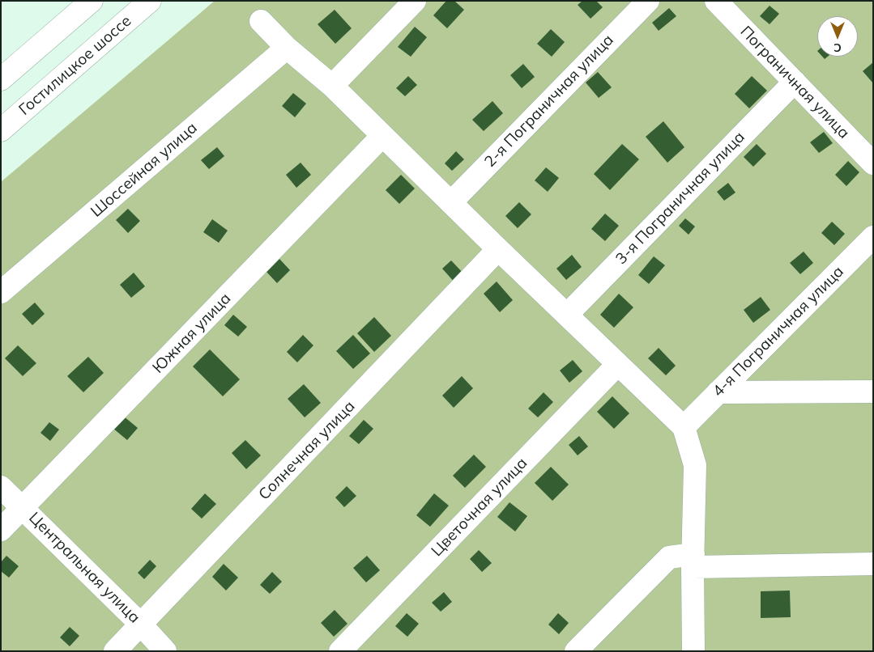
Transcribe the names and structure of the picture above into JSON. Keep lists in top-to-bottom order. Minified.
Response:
{"streets":{"main road":["Гостилицкое шоссе","Пограничная улица","2-я Пограничная улица","Шоссейная улица","3-я Пограничная улица","4-я Пограничная улица","Южная улица","Солнечная улица","Цветочная улица","Центральная улица"]},"crossings":[["Пограничная улица","3-я Пограничная улица"],["Южная улица","Центральная улица"],["Солнечная улица","Центральная улица"]],"north":"bottom"}
